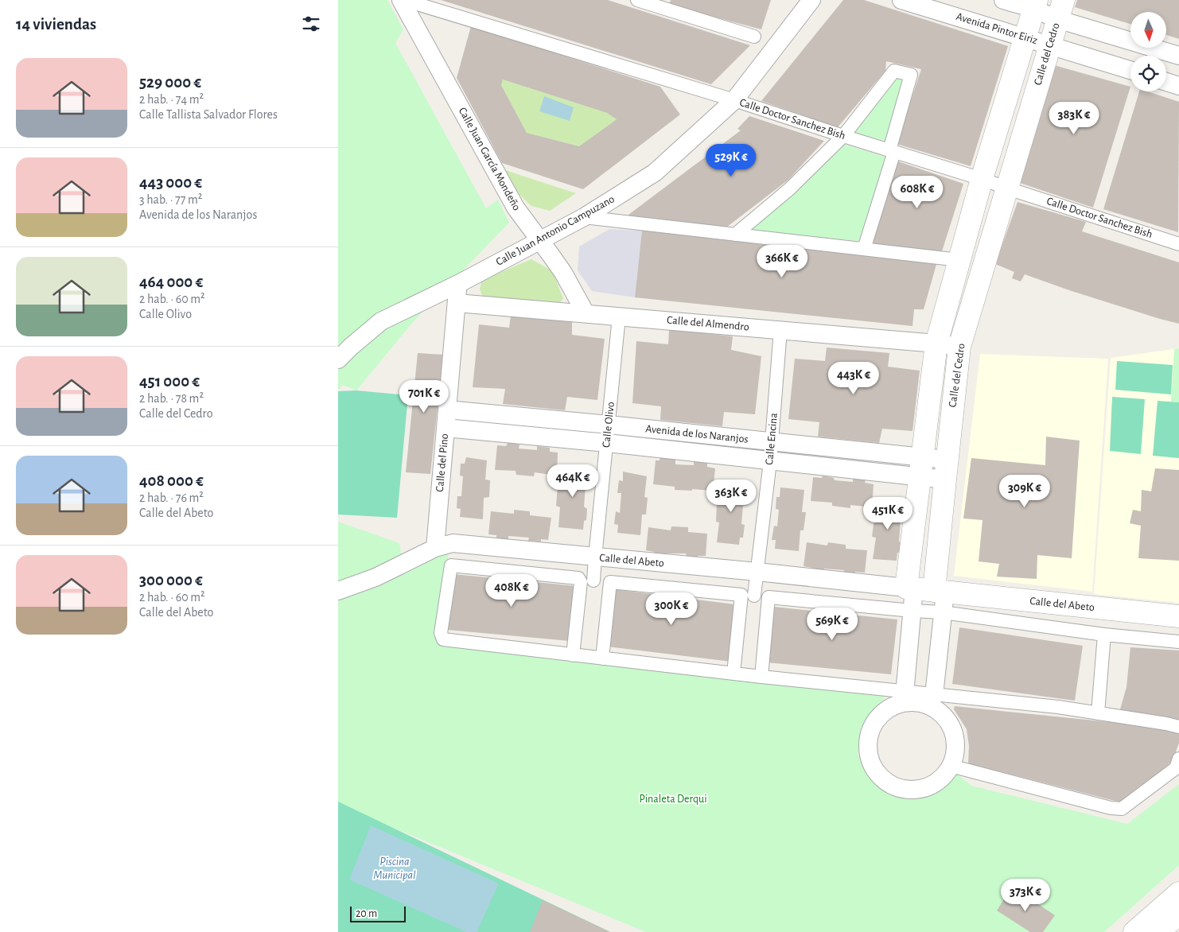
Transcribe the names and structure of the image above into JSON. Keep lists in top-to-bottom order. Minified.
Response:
{"streets":{"street":["Avenida Pintor Eiriz","Calle del Cedro","Calle Doctor Sanchez Bish","Calle Juan García Mondeño","Calle Juan Antonio Campuzano","Calle del Almendro","Calle Olivo","Avenida de los Naranjos","Calle Encina","Calle del Pino","Calle del Abeto"]},"crossings":[["Avenida Pintor Eiriz","Calle del Cedro"],["Calle del Cedro","Calle Doctor Sanchez Bish"],["Calle del Cedro","Calle del Almendro"],["Calle del Cedro","Avenida de los Naranjos"],["Calle del Cedro","Calle del Abeto"],["Calle Doctor Sanchez Bish","Calle Juan Antonio Campuzano"],["Calle Juan García Mondeño","Calle Juan Antonio Campuzano"],["Calle Juan García Mondeño","Calle del Almendro"],["Calle Juan Antonio Campuzano","Calle del Pino"],["Calle del Almendro","Calle Olivo"],["Calle del Almendro","Calle Encina"],["Calle del Almendro","Calle del Pino"],["Calle Olivo","Avenida de los Naranjos"],["Calle Olivo","Calle del Abeto"],["Avenida de los Naranjos","Calle Encina"],["Avenida de los Naranjos","Calle del Pino"],["Calle Encina","Calle del Abeto"],["Calle del Pino","Calle del Abeto"]],"water":["Piscina Municipal"],"parks":["Pinaleta Derqui"],"scale_bar":"20 m","north":"bottom","page":{"heading":"14 viviendas","list":[{"name":"529 000 €","note":"2 hab. · 74 m² · Calle Tallista Salvador Flores"},{"name":"443 000 €","note":"3 hab. · 77 m² · Avenida de los Naranjos"},{"name":"464 000 €","note":"2 hab. · 60 m² · Calle Olivo"},{"name":"451 000 €","note":"2 hab. · 78 m² · Calle del Cedro"},{"name":"408 000 €","note":"2 hab. · 76 m² · Calle del Abeto"},{"name":"300 000 €","note":"2 hab. · 60 m² · Calle del Abeto"}],"price":["383K €","529K €","608K €","366K €","443K €","701K €","464K €","309K €","363K €","451K €","408K €","300K €","569K €","373K €"],"scale":"20 m"}}
